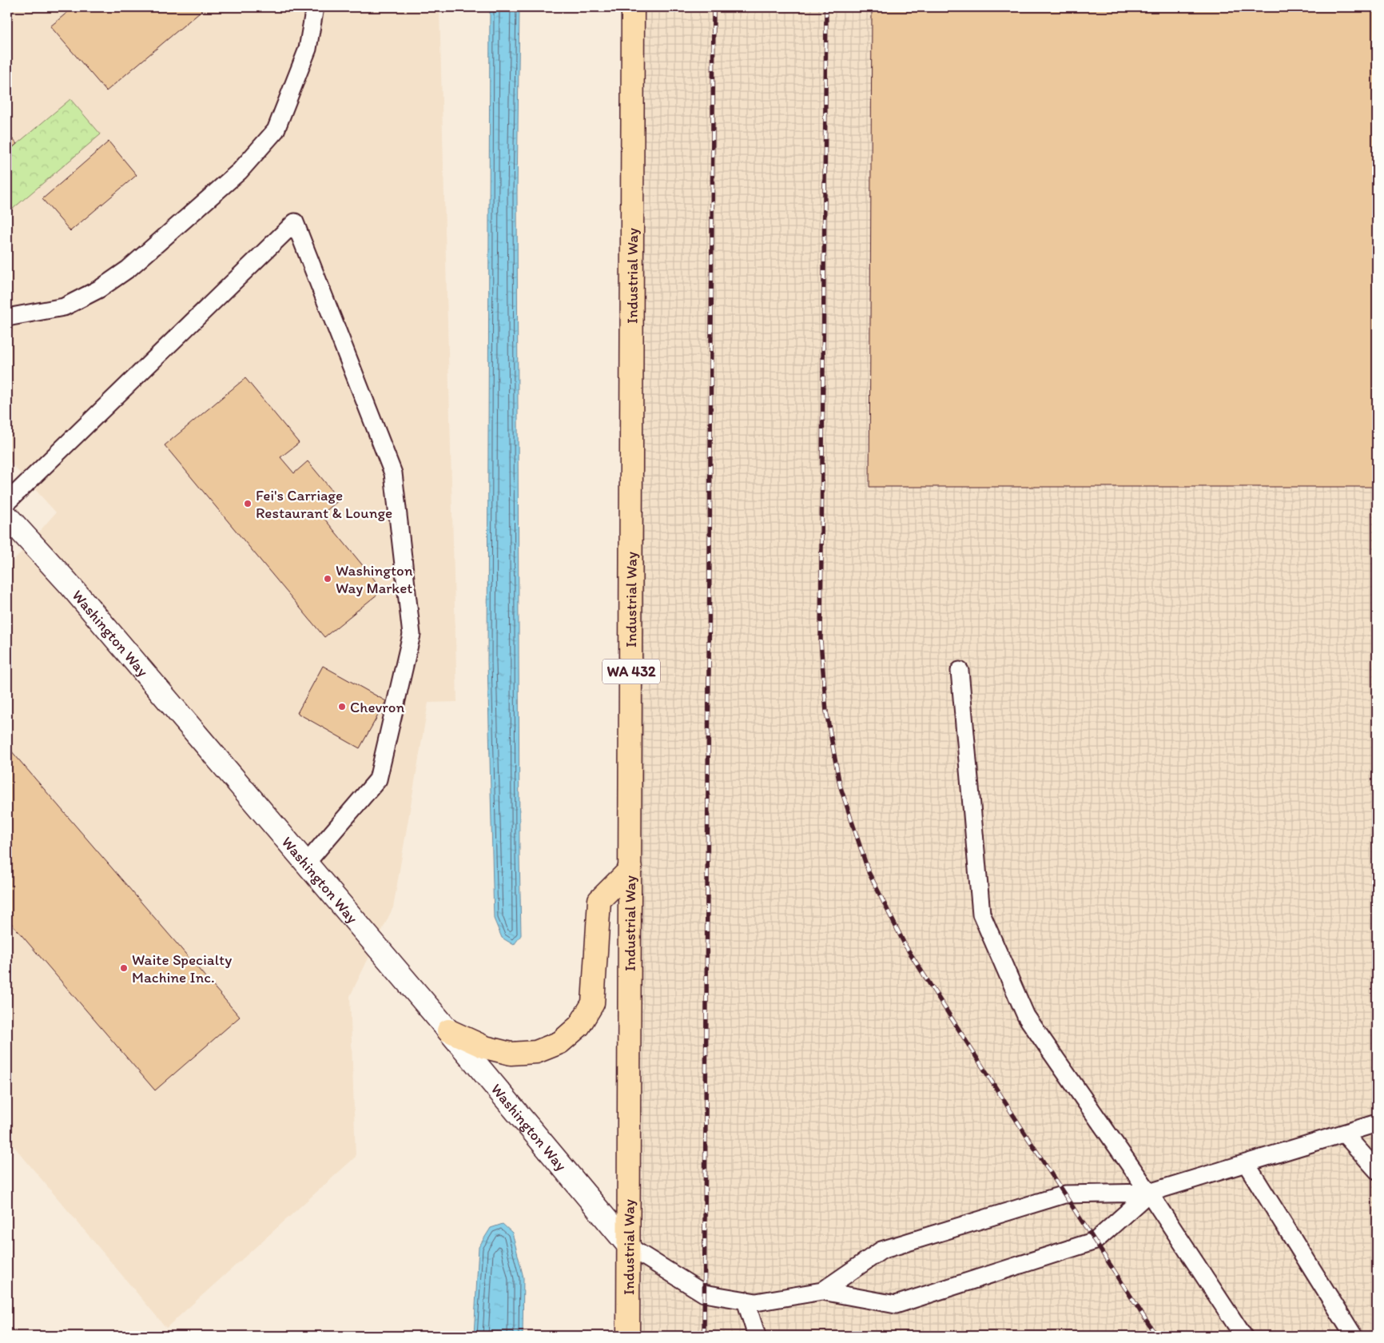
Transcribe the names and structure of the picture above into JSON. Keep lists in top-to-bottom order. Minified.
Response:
{"streets":{"main road":["Industrial Way","Washington Way","WA 432"]},"crossings":[["Industrial Way","Washington Way"]],"places":["Fei's Carriage Restaurant & Lounge","Washington Way Market","Chevron","Waite Specialty Machine Inc."]}
